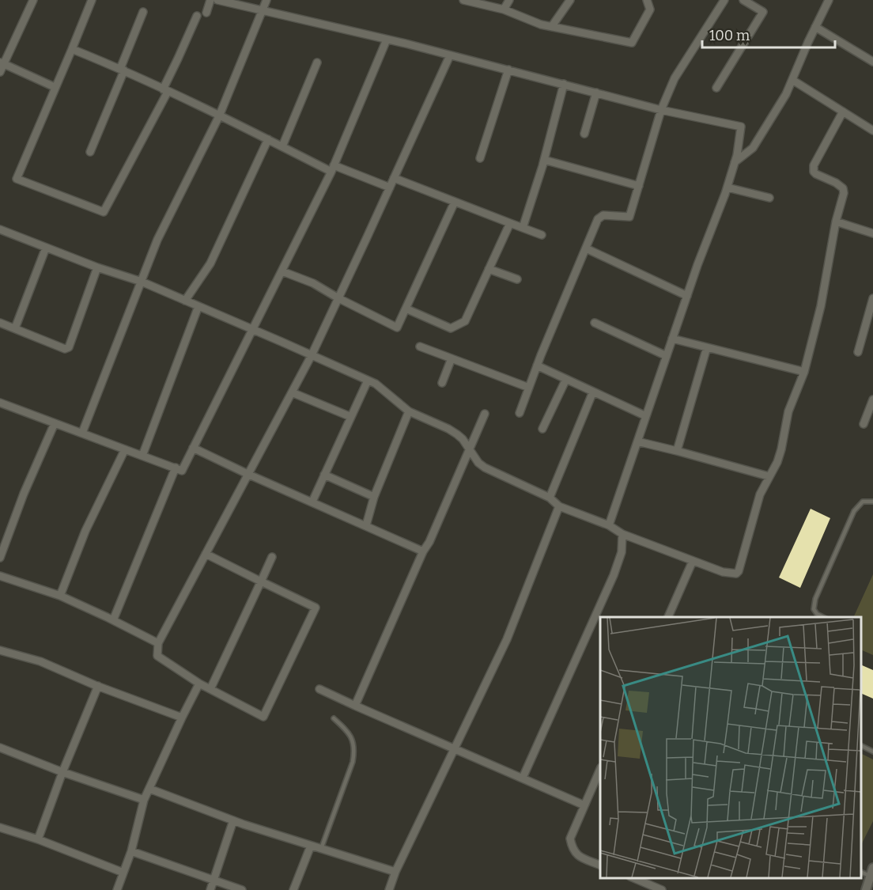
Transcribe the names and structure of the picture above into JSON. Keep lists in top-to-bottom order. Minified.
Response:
{"scale_bar":"100 m"}
